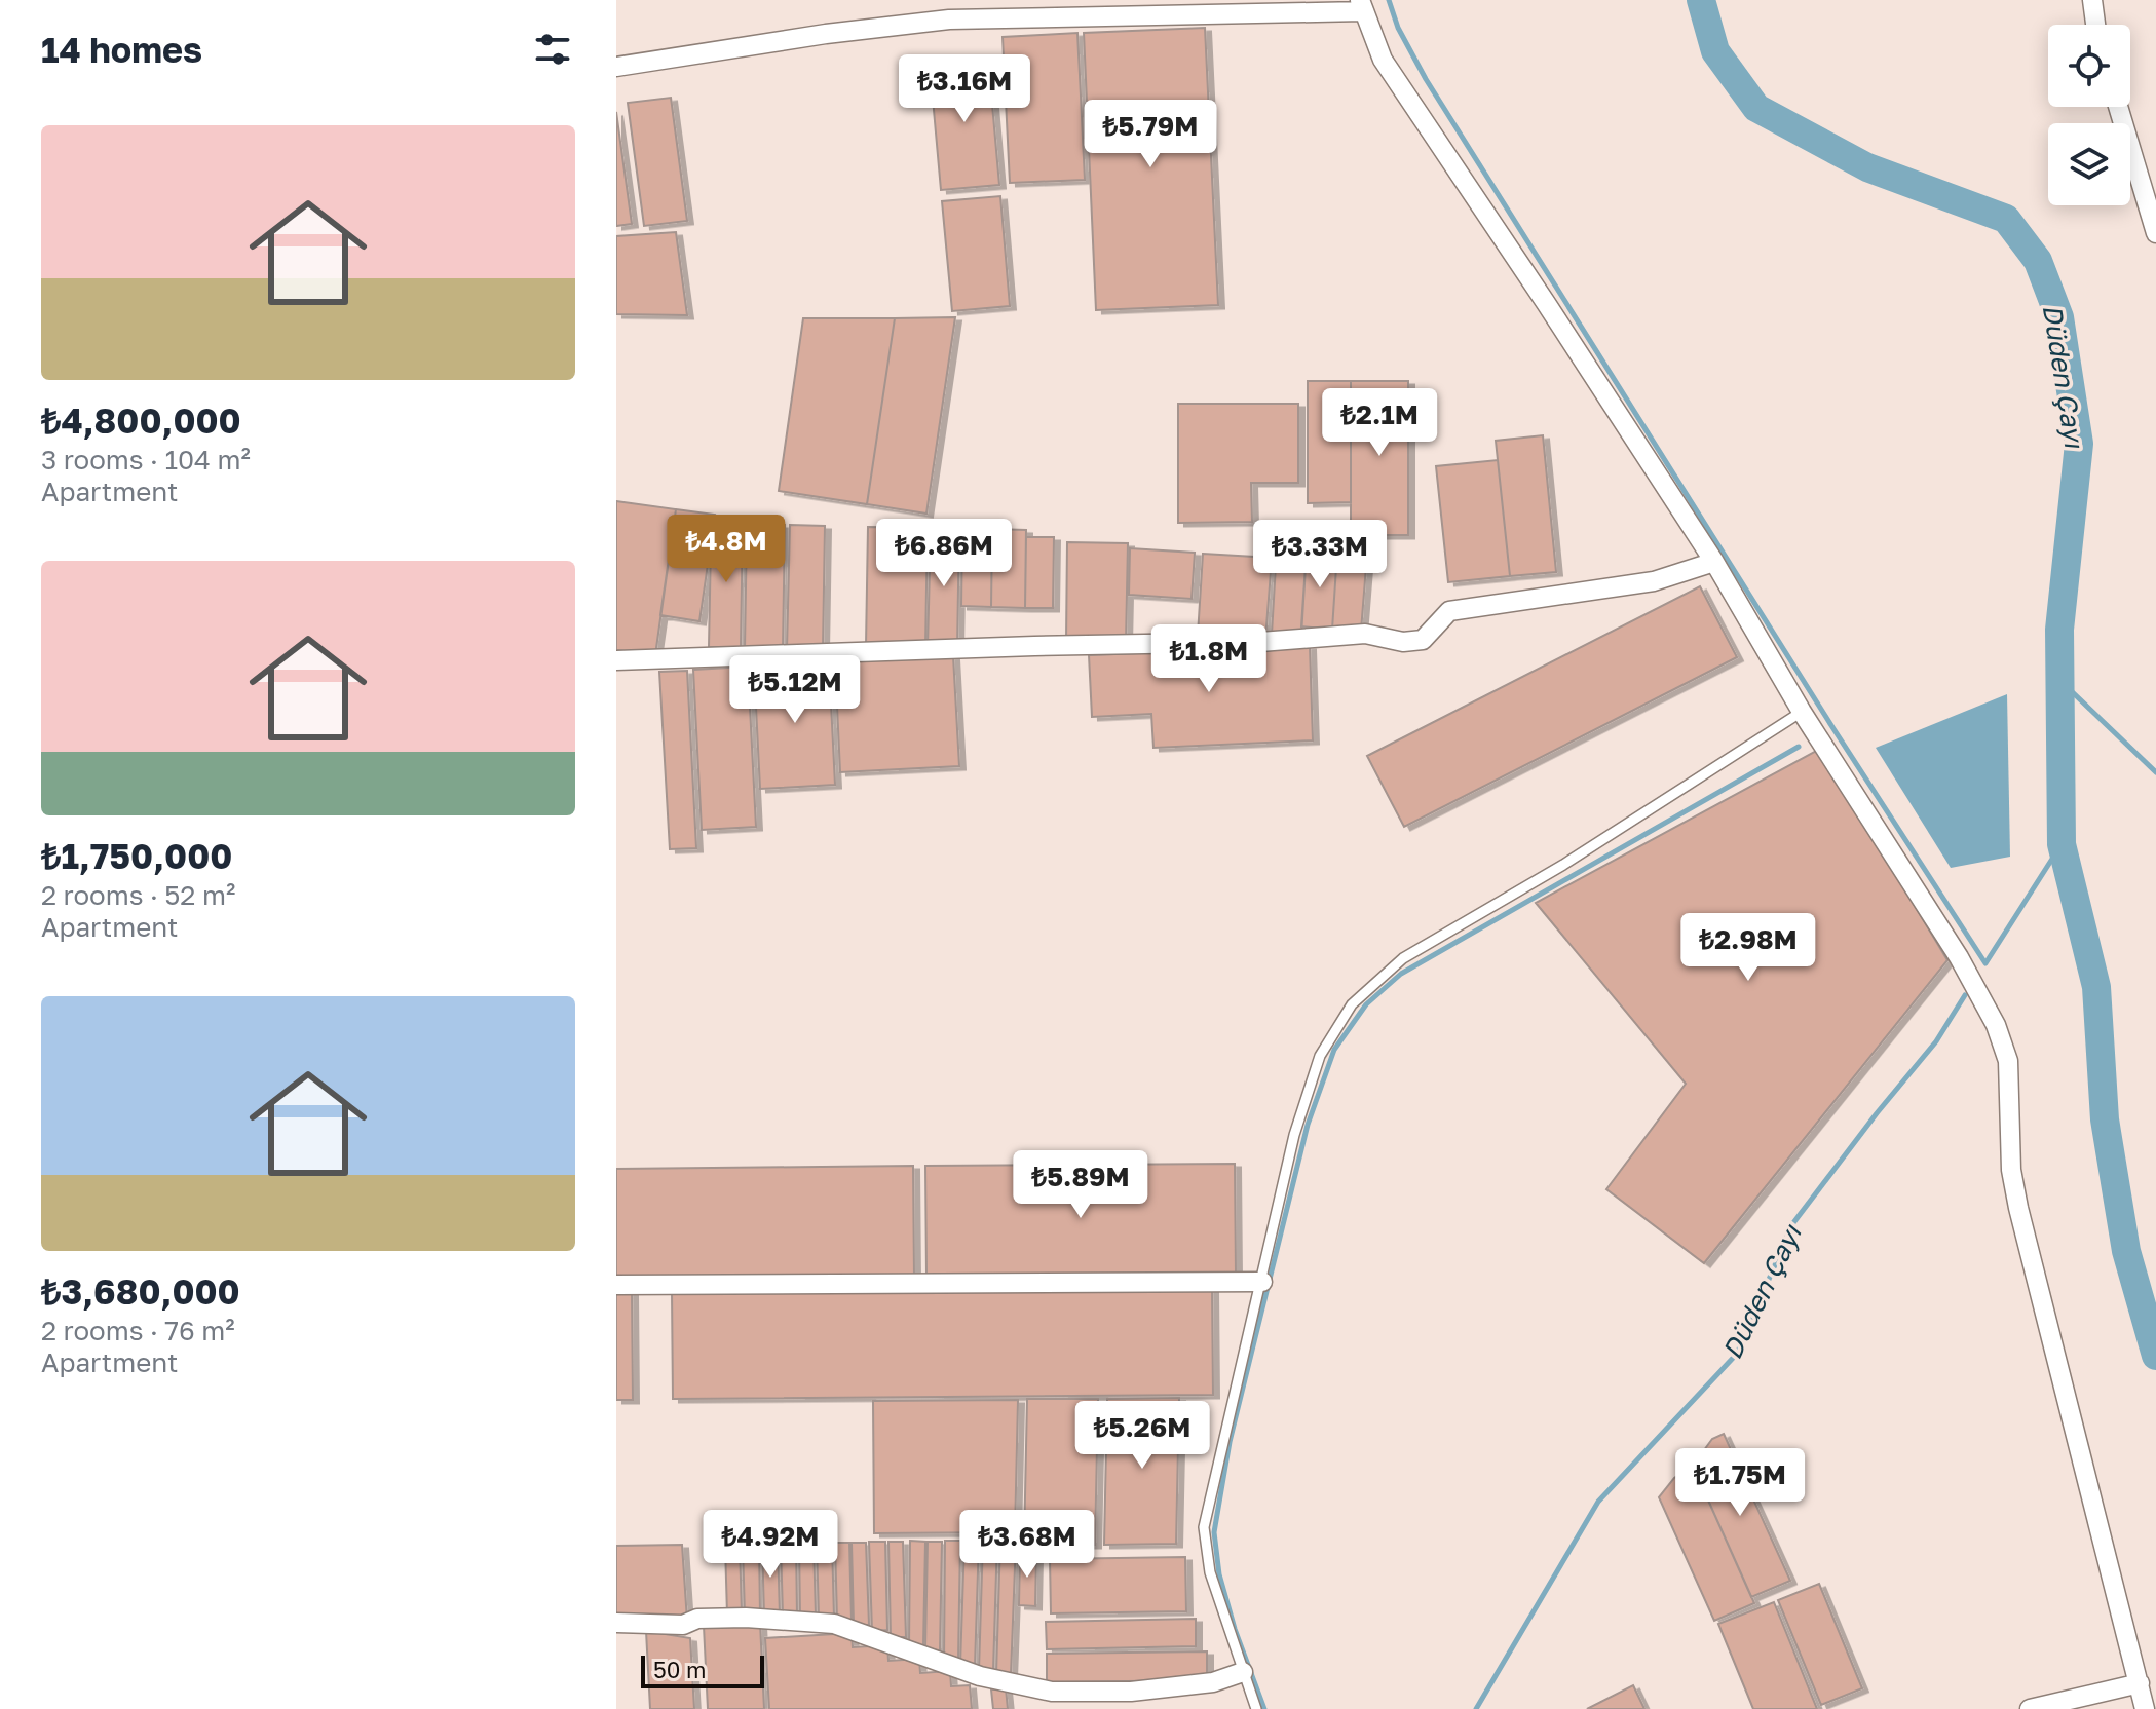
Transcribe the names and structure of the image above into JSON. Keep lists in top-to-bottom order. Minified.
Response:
{"water":["Düden Çayı"],"scale_bar":"50 m","page":{"heading":"14 homes","price":["₺3.16M","₺5.79M","₺2.1M","₺4.8M","₺6.86M","₺3.33M","₺1.8M","₺5.12M","₺2.98M","₺5.89M","₺5.26M","₺1.75M","₺4.92M","₺3.68M"],"list":[{"name":"₺4,800,000","note":"3 rooms · 104 m² · Apartment"},{"name":"₺1,750,000","note":"2 rooms · 52 m² · Apartment"},{"name":"₺3,680,000","note":"2 rooms · 76 m² · Apartment"}],"scale":"50 m"}}
